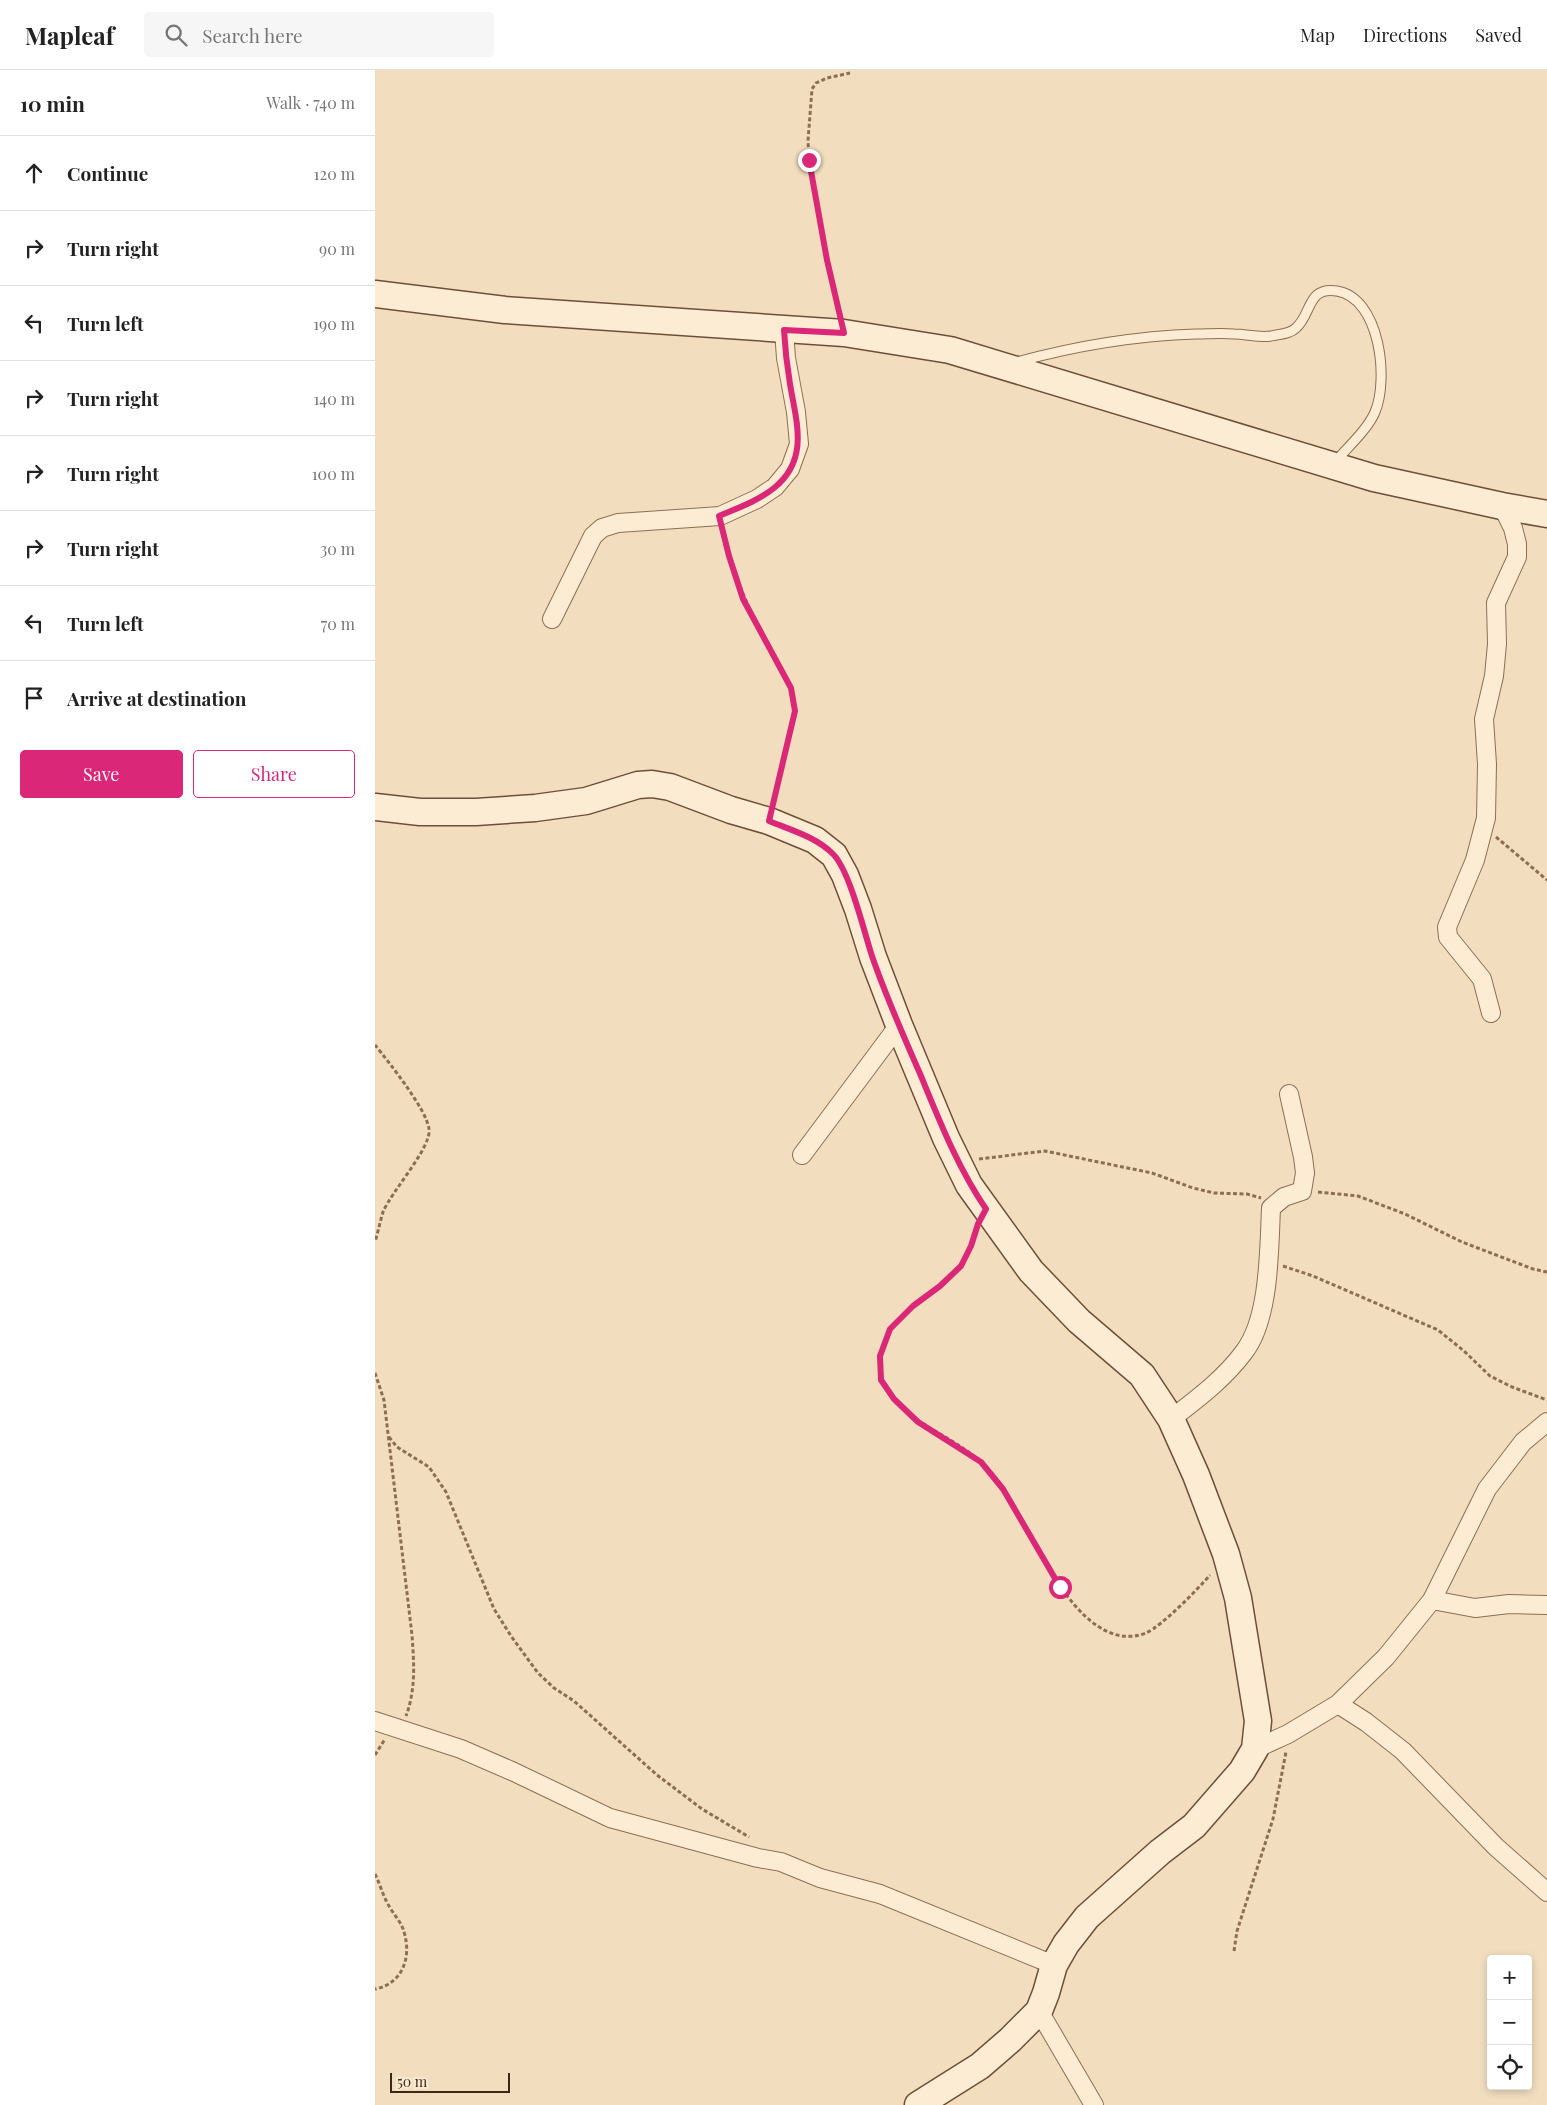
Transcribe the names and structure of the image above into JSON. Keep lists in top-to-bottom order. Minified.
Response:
{"scale_bar":"50 m","page":{"header":"Mapleaf","search":"Search here","nav":["Map","Directions","Saved"],"heading":["10 min","Walk · 740 m"],"list":[["Continue","120 m"],["Turn right","90 m"],["Turn left","190 m"],["Turn right","140 m"],["Turn right","100 m"],["Turn right","30 m"],["Turn left","70 m"],"Arrive at destination"],"buttons":["Save","Share"],"map_buttons":["+","−"],"scale":"50 m"}}
